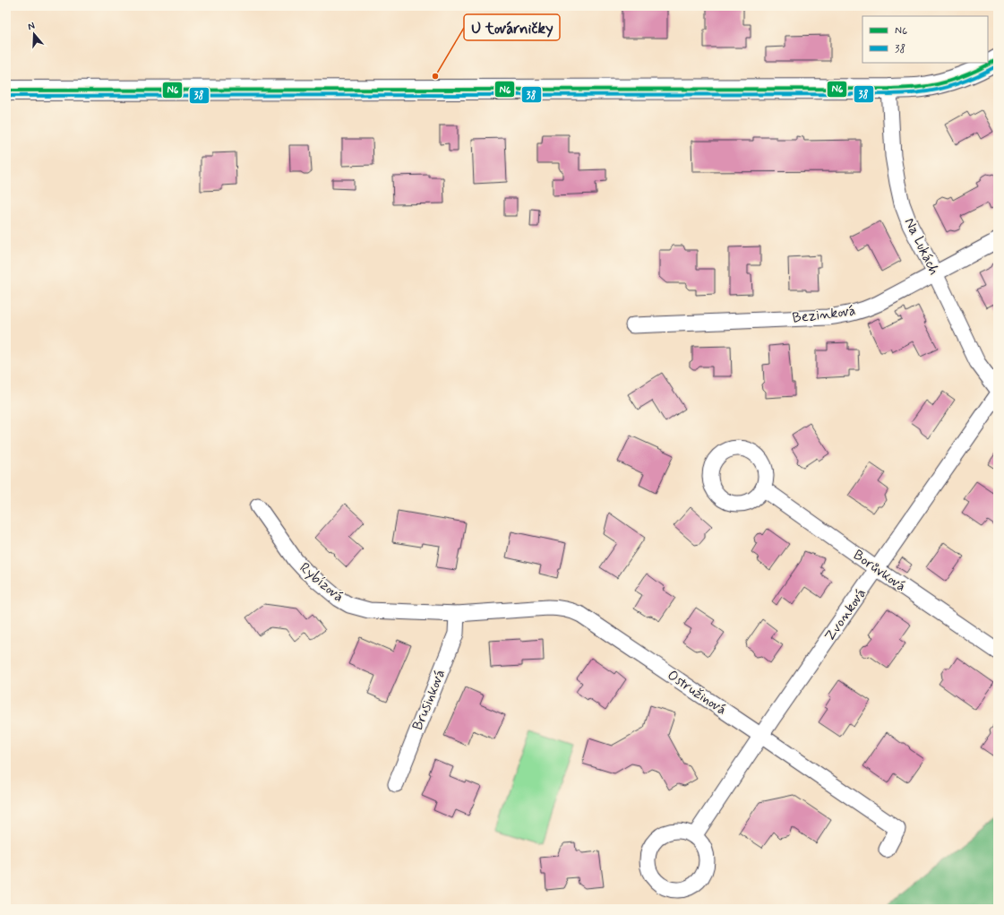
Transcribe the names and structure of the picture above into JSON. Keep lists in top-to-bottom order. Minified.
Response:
{"streets":{"street":["Na Lukách","Bezinková","Borůvková","Rybízová","Zvonková","Ostružinová","Brusinková"]},"crossings":[["Na Lukách","Bezinková"],["Borůvková","Zvonková"],["Rybízová","Ostružinová"],["Rybízová","Brusinková"],["Zvonková","Ostružinová"],["Ostružinová","Brusinková"]],"places":["U továrničky"],"lines":["transit line N6","transit line 38"],"legend":["N6","38"],"north":"top"}
